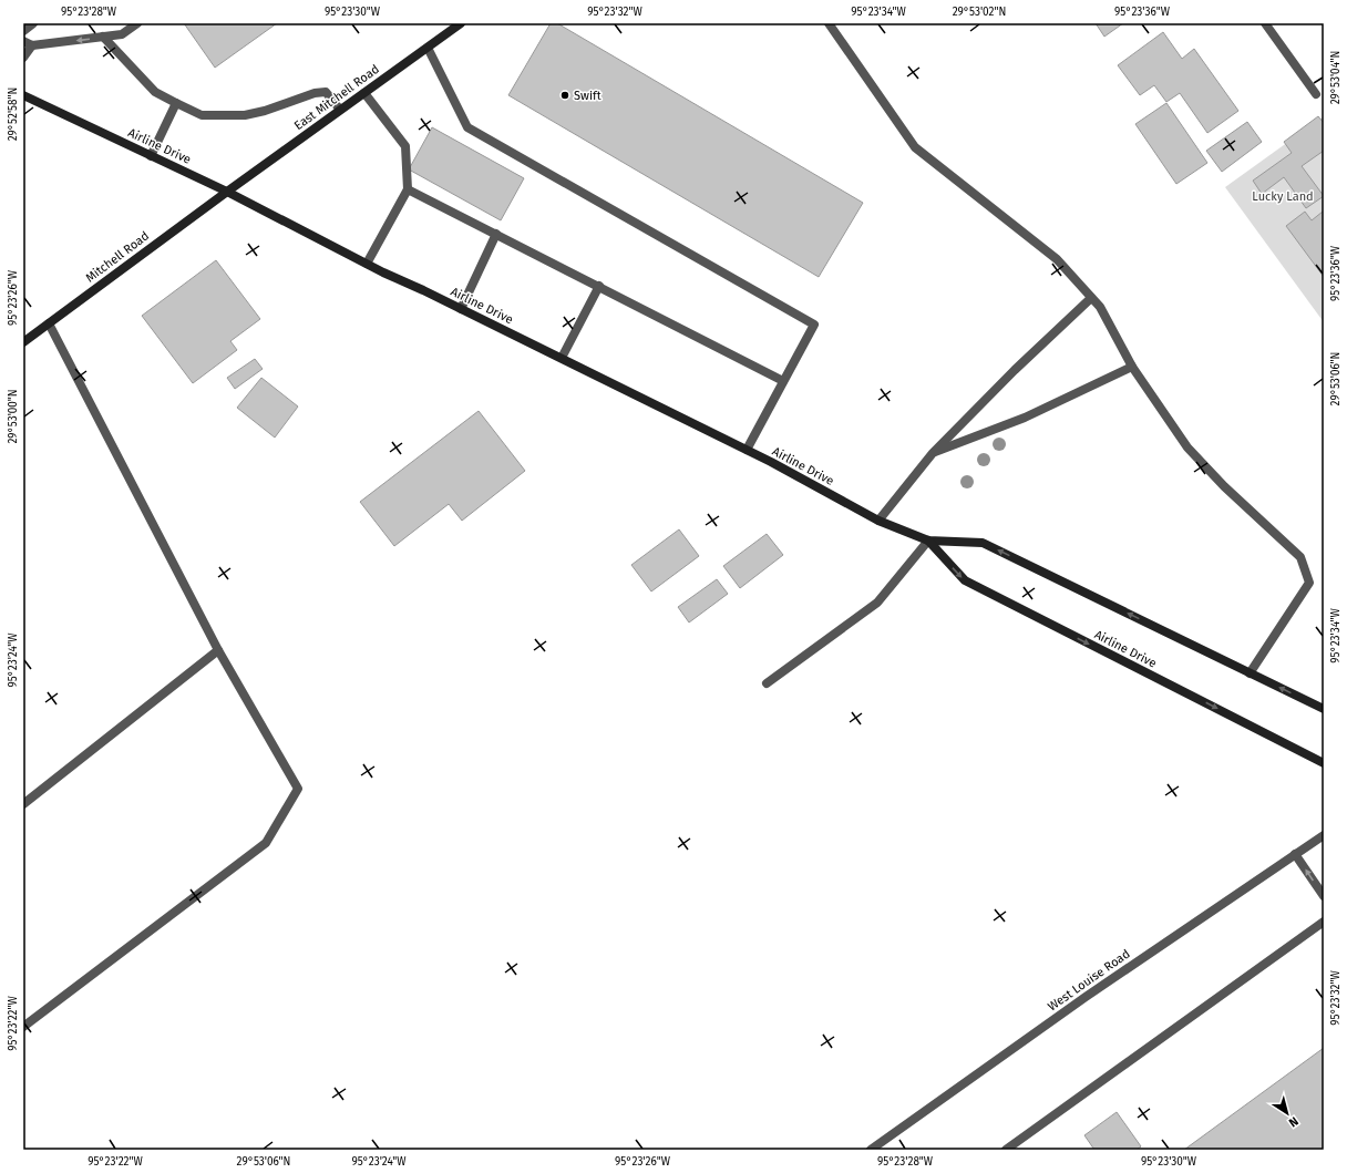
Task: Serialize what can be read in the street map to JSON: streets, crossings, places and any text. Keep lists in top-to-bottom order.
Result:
{
  "streets": {
    "main road": ["East Mitchell Road", "Airline Drive", "Mitchell Road"],
    "street": ["West Louise Road"]
  },
  "crossings": [
    ["East Mitchell Road", "Airline Drive"],
    ["East Mitchell Road", "Mitchell Road"],
    ["Airline Drive", "Mitchell Road"]
  ],
  "parks": ["Lucky Land"],
  "places": ["Swift"],
  "north": "bottom right",
  "coordinates": [
    "95°23'28\"W",
    "95°23'30\"W",
    "95°23'32\"W",
    "95°23'34\"W",
    "29°53'02\"N",
    "95°23'36\"W",
    "29°53'04\"N",
    "29°52'58\"N",
    "95°23'26\"W",
    "29°53'06\"N",
    "29°53'00\"N",
    "95°23'24\"W",
    "95°23'22\"W"
  ]
}
